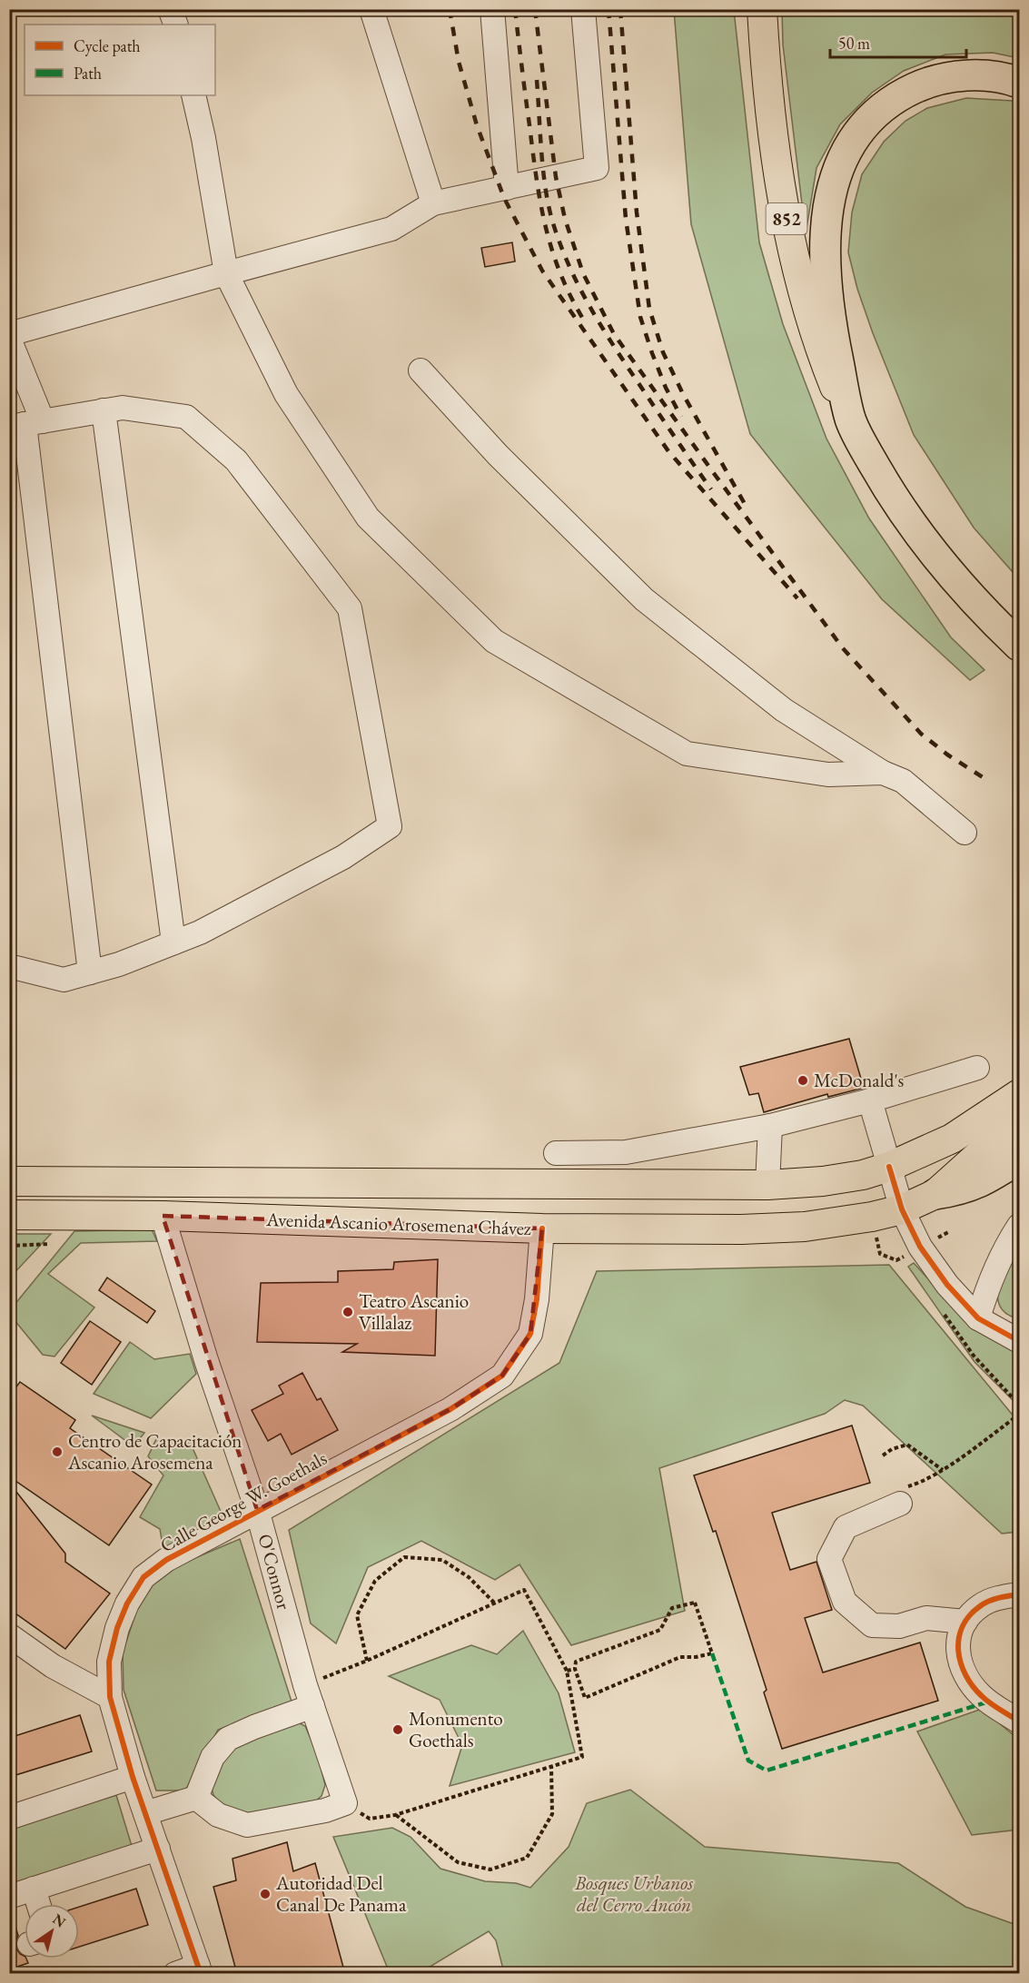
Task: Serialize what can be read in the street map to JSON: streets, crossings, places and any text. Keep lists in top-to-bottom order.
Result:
{
  "streets": {
    "highway": ["852"],
    "main road": ["Avenida Ascanio Arosemena Chávez"],
    "street": ["Calle George W. Goethals", "O'Connor"]
  },
  "crossings": [
    ["Avenida Ascanio Arosemena Chávez", "Calle George W. Goethals"],
    ["Avenida Ascanio Arosemena Chávez", "O'Connor"],
    ["Calle George W. Goethals", "O'Connor"]
  ],
  "parks": ["Bosques Urbanos del Cerro Ancón"],
  "places": [
    "McDonald's",
    "Teatro Ascanio Villalaz",
    "Centro de Capacitación Ascanio Arosemena",
    "Monumento Goethals",
    "Autoridad Del Canal De Panama"
  ],
  "legend": ["Cycle path", "Path"],
  "scale_bar": "50 m",
  "north": "top right"
}
